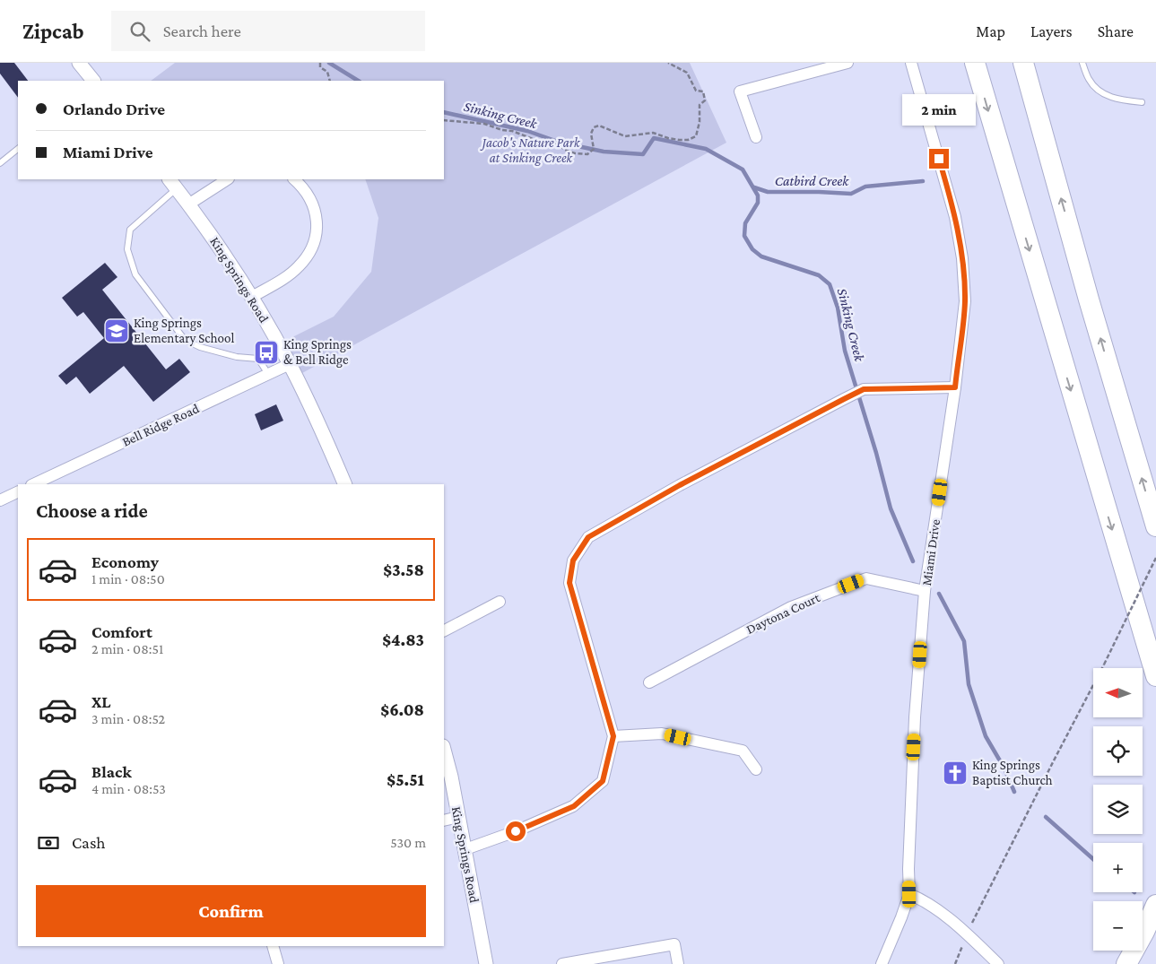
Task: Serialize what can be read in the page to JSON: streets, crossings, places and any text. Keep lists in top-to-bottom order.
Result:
{
  "streets": {
    "street": [
      "King Springs Road",
      "Bell Ridge Road",
      "Miami Drive",
      "Daytona Court"
    ]
  },
  "crossings": [
    ["King Springs Road", "Bell Ridge Road"],
    ["Miami Drive", "Daytona Court"]
  ],
  "water": ["Sinking Creek", "Catbird Creek"],
  "parks": ["Jacob's Nature Park at Sinking Creek"],
  "places": {
    "school or university": ["King Springs Elementary School"],
    "bus stop": ["King Springs & Bell Ridge"],
    "church": ["King Springs Baptist Church"]
  },
  "north": "left",
  "page": {
    "header": "Zipcab",
    "search": "Search here",
    "nav": ["Map", "Layers", "Share"],
    "banner": ["Orlando Drive", "Miami Drive"],
    "bubble": "2 min",
    "heading": "Choose a ride",
    "list": [
      {
        "name": "Economy",
        "note": "1 min · 08:50",
        "value": "$3.58"
      },
      {
        "name": "Comfort",
        "note": "2 min · 08:51",
        "value": "$4.83"
      },
      {
        "name": "XL",
        "note": "3 min · 08:52",
        "value": "$6.08"
      },
      {
        "name": "Black",
        "note": "4 min · 08:53",
        "value": "$5.51"
      }
    ],
    "map_buttons": ["+", "−"],
    "pay": ["Cash", "530 m"],
    "buttons": "Confirm"
  }
}
